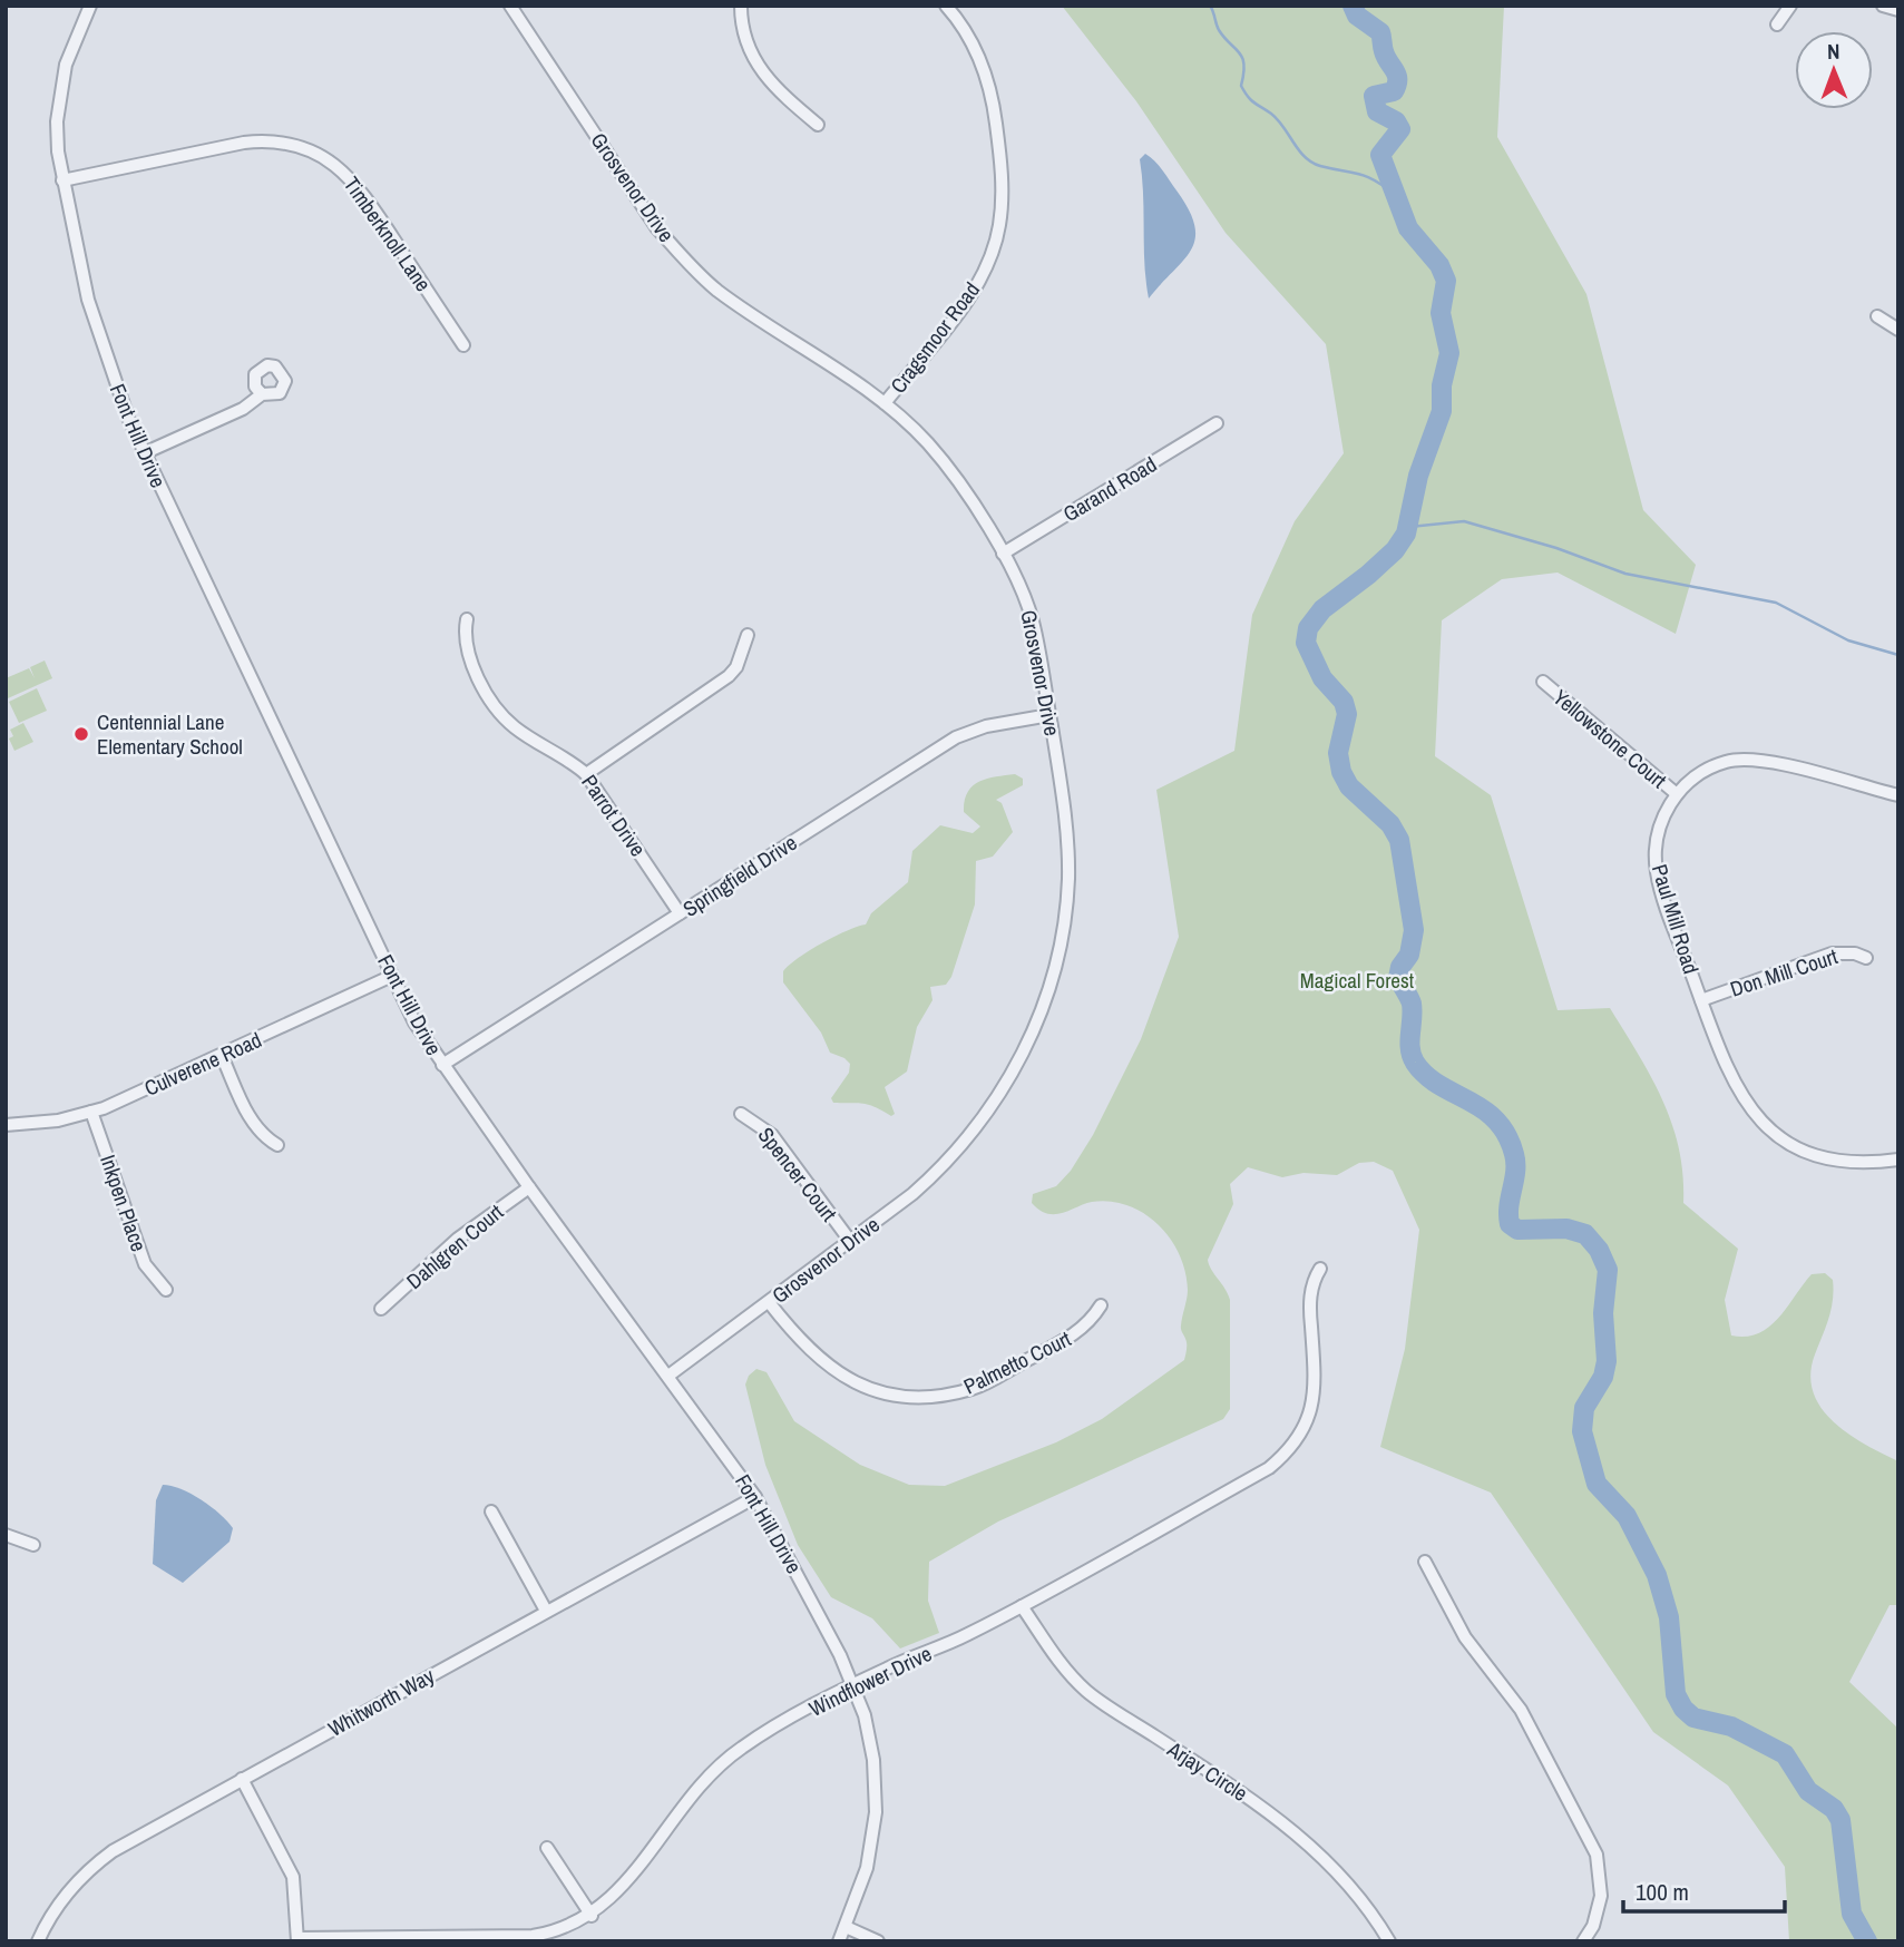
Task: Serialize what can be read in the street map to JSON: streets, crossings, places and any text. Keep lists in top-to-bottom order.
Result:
{
  "streets": {
    "street": [
      "Grosvenor Drive",
      "Timberknoll Lane",
      "Cragsmoor Road",
      "Font Hill Drive",
      "Garand Road",
      "Yellowstone Court",
      "Parrot Drive",
      "Springfield Drive",
      "Paul Mill Road",
      "Don Mill Court",
      "Culverene Road",
      "Spencer Court",
      "Inkpen Place",
      "Dahlgren Court",
      "Palmetto Court",
      "Windflower Drive",
      "Whitworth Way",
      "Arjay Circle"
    ]
  },
  "crossings": [
    ["Grosvenor Drive", "Cragsmoor Road"],
    ["Grosvenor Drive", "Font Hill Drive"],
    ["Grosvenor Drive", "Garand Road"],
    ["Grosvenor Drive", "Springfield Drive"],
    ["Grosvenor Drive", "Spencer Court"],
    ["Grosvenor Drive", "Palmetto Court"],
    ["Timberknoll Lane", "Font Hill Drive"],
    ["Font Hill Drive", "Springfield Drive"],
    ["Font Hill Drive", "Culverene Road"],
    ["Font Hill Drive", "Dahlgren Court"],
    ["Font Hill Drive", "Windflower Drive"],
    ["Font Hill Drive", "Whitworth Way"],
    ["Yellowstone Court", "Paul Mill Road"],
    ["Parrot Drive", "Springfield Drive"],
    ["Paul Mill Road", "Don Mill Court"],
    ["Culverene Road", "Inkpen Place"],
    ["Windflower Drive", "Arjay Circle"]
  ],
  "parks": ["Magical Forest"],
  "places": ["Centennial Lane Elementary School"],
  "scale_bar": "100 m",
  "north": "top"
}
